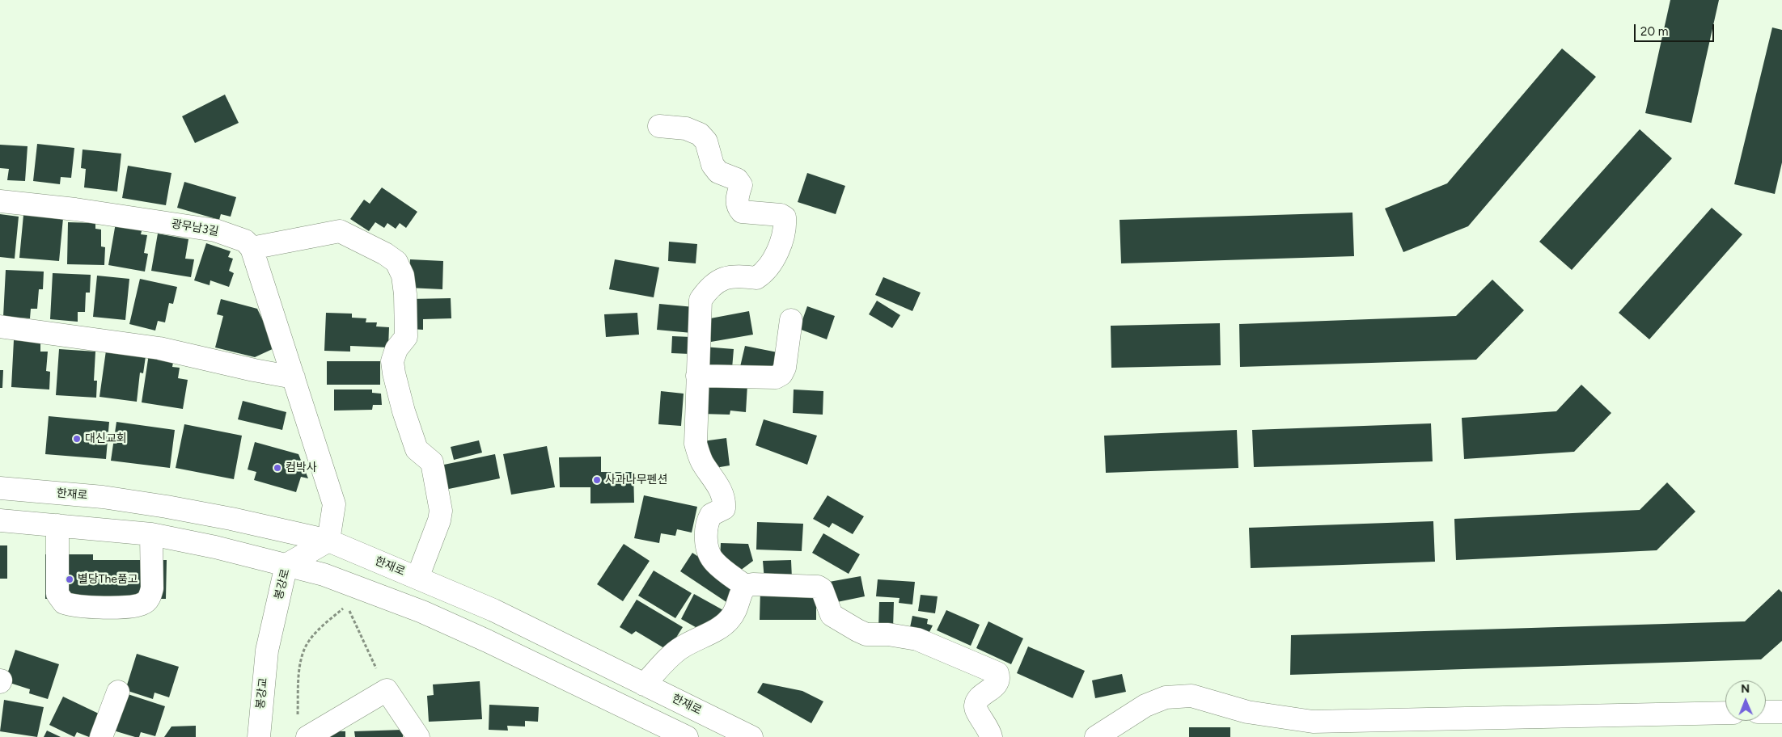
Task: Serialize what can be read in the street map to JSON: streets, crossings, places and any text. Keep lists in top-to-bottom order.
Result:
{
  "streets": {
    "street": [
      "광무남3길",
      "한재로",
      "봉강로",
      "봉강교"
    ]
  },
  "crossings": [
    ["한재로", "봉강로"],
    ["봉강로", "봉강교"]
  ],
  "places": [
    "대신교회",
    "컴박사",
    "사과나무펜션",
    "별당The품고"
  ],
  "scale_bar": "20 m",
  "north": "top"
}
